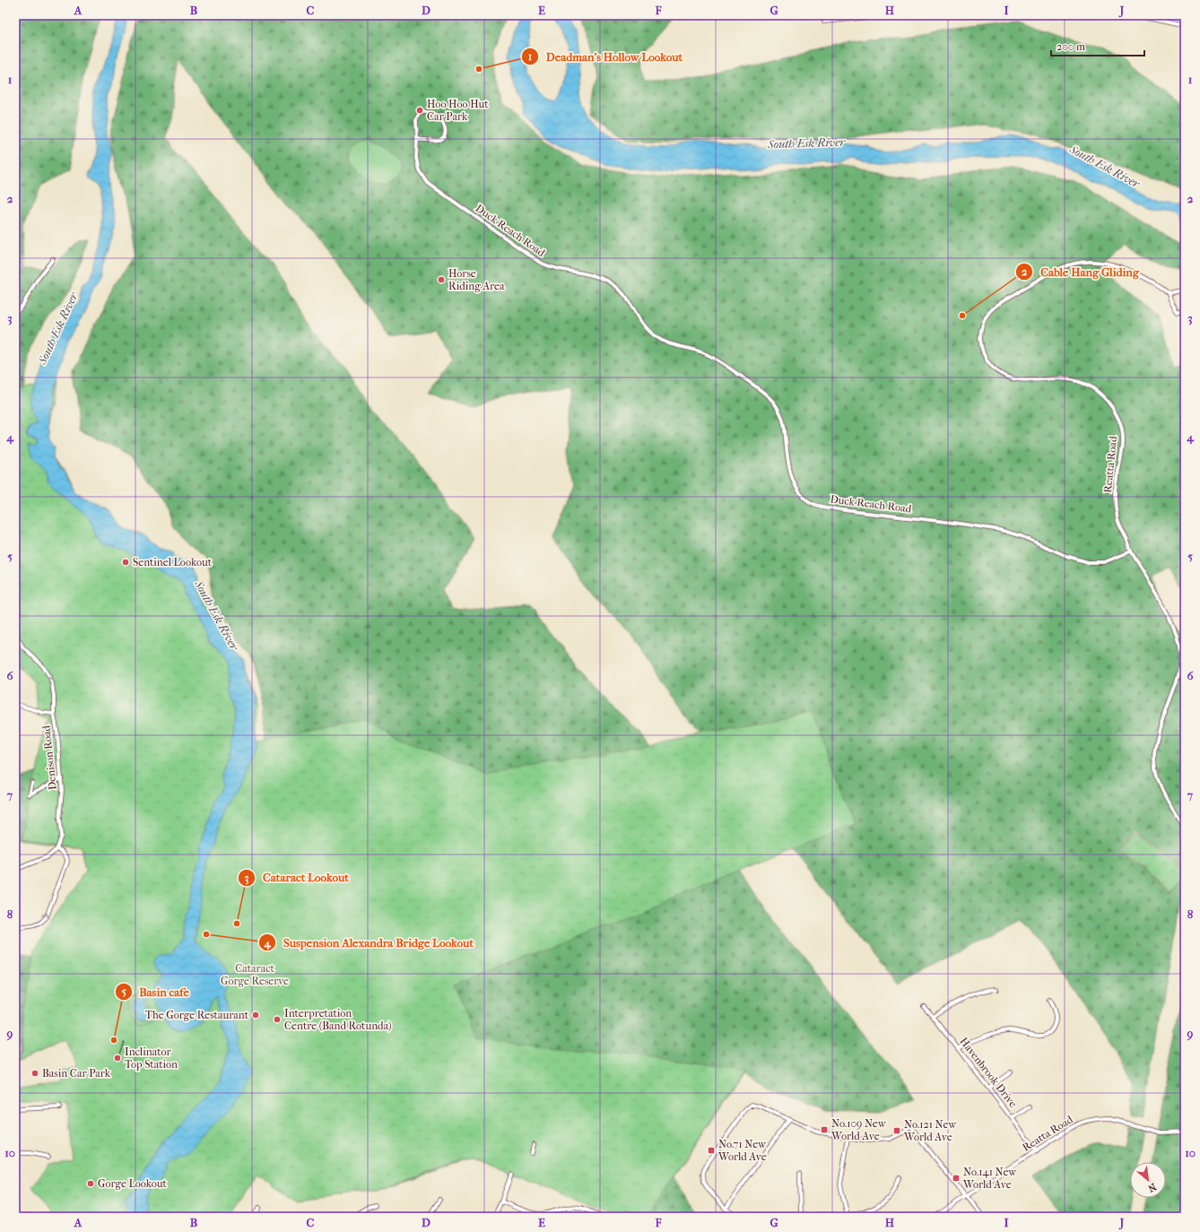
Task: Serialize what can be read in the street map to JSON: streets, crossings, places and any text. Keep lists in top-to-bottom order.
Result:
{
  "streets": {
    "street": [
      "Duck Reach Road",
      "Reatta Road",
      "Denison Road",
      "Havenbrook Drive"
    ]
  },
  "crossings": [
    ["Duck Reach Road", "Reatta Road"],
    ["Reatta Road", "Havenbrook Drive"]
  ],
  "water": ["South Esk River"],
  "parks": ["Cataract Gorge Reserve"],
  "places": {
    "other": [
      "Deadman's Hollow Lookout",
      "Hoo Hoo Hut Car Park",
      "Horse Riding Area",
      "Cable Hang Gliding",
      "Sentinel Lookout",
      "Cataract Lookout",
      "Suspension Alexandra Bridge Lookout",
      "The Gorge Restaurant",
      "Interpretation Centre (Band Rotunda)",
      "Basin cafe",
      "Inclinator Top Station",
      "Basin Car Park",
      "Gorge Lookout"
    ],
    "transit": [
      "No.109 New World Ave",
      "No.121 New World Ave",
      "No.71 New World Ave",
      "No.141 New World Ave"
    ]
  },
  "scale_bar": "200 m",
  "north": "bottom right",
  "grid": {
    "columns": [
      "A",
      "B",
      "C",
      "D",
      "E",
      "F",
      "G",
      "H",
      "I",
      "J"
    ],
    "rows": [
      "1",
      "2",
      "3",
      "4",
      "5",
      "6",
      "7",
      "8",
      "9",
      "10"
    ]
  }
}
